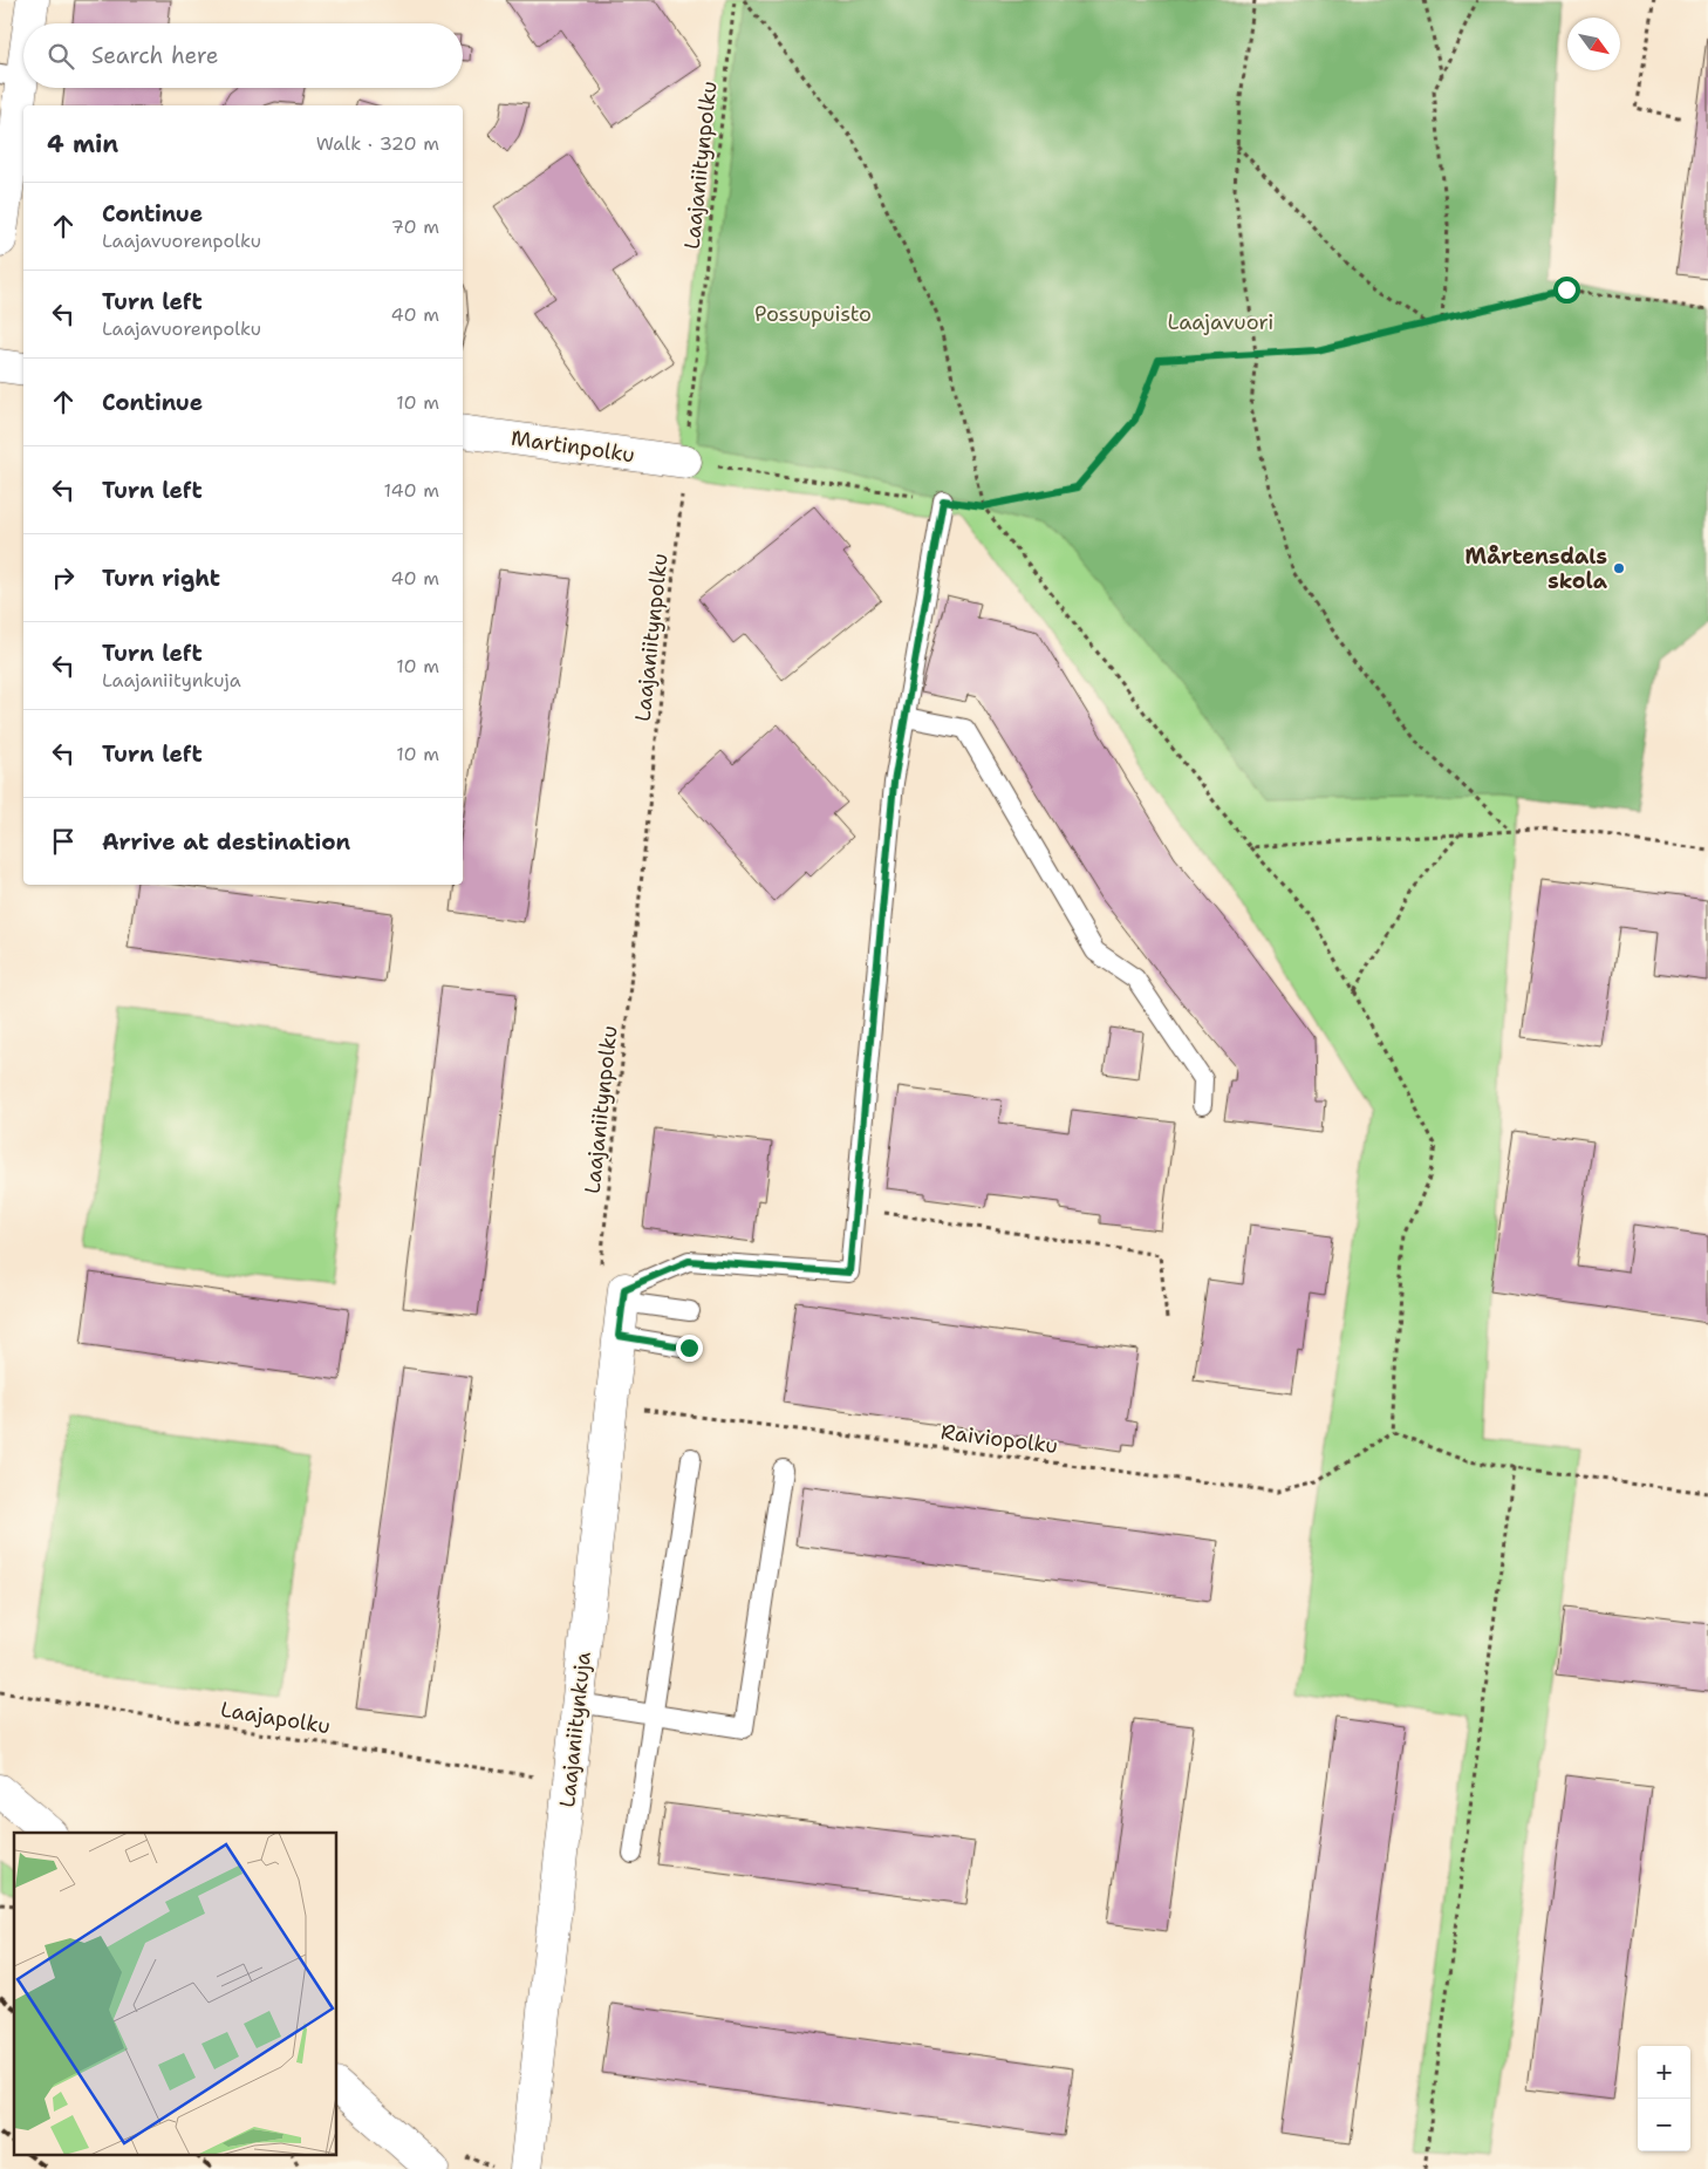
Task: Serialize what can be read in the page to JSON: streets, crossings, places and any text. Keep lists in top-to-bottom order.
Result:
{
  "streets": {
    "street": ["Martinpolku", "Laajaniitynkuja"],
    "path": ["Laajaniitynpolku", "Raiviopolku", "Laajapolku"]
  },
  "crossings": [
    ["Laajaniitynpolku", "Martinpolku"],
    ["Raiviopolku", "Laajaniitynkuja"]
  ],
  "parks": ["Possupuisto", "Laajavuori"],
  "places": ["Mårtensdals skola"],
  "north": "bottom right",
  "page": {
    "search": "Search here",
    "heading": ["4 min", "Walk · 320 m"],
    "list": [
      ["Continue", "Laajavuorenpolku", "70 m"],
      ["Turn left", "Laajavuorenpolku", "40 m"],
      ["Continue", "10 m"],
      ["Turn left", "140 m"],
      ["Turn right", "40 m"],
      ["Turn left", "Laajaniitynkuja", "10 m"],
      ["Turn left", "10 m"],
      "Arrive at destination"
    ],
    "map_buttons": ["+", "−"]
  }
}
